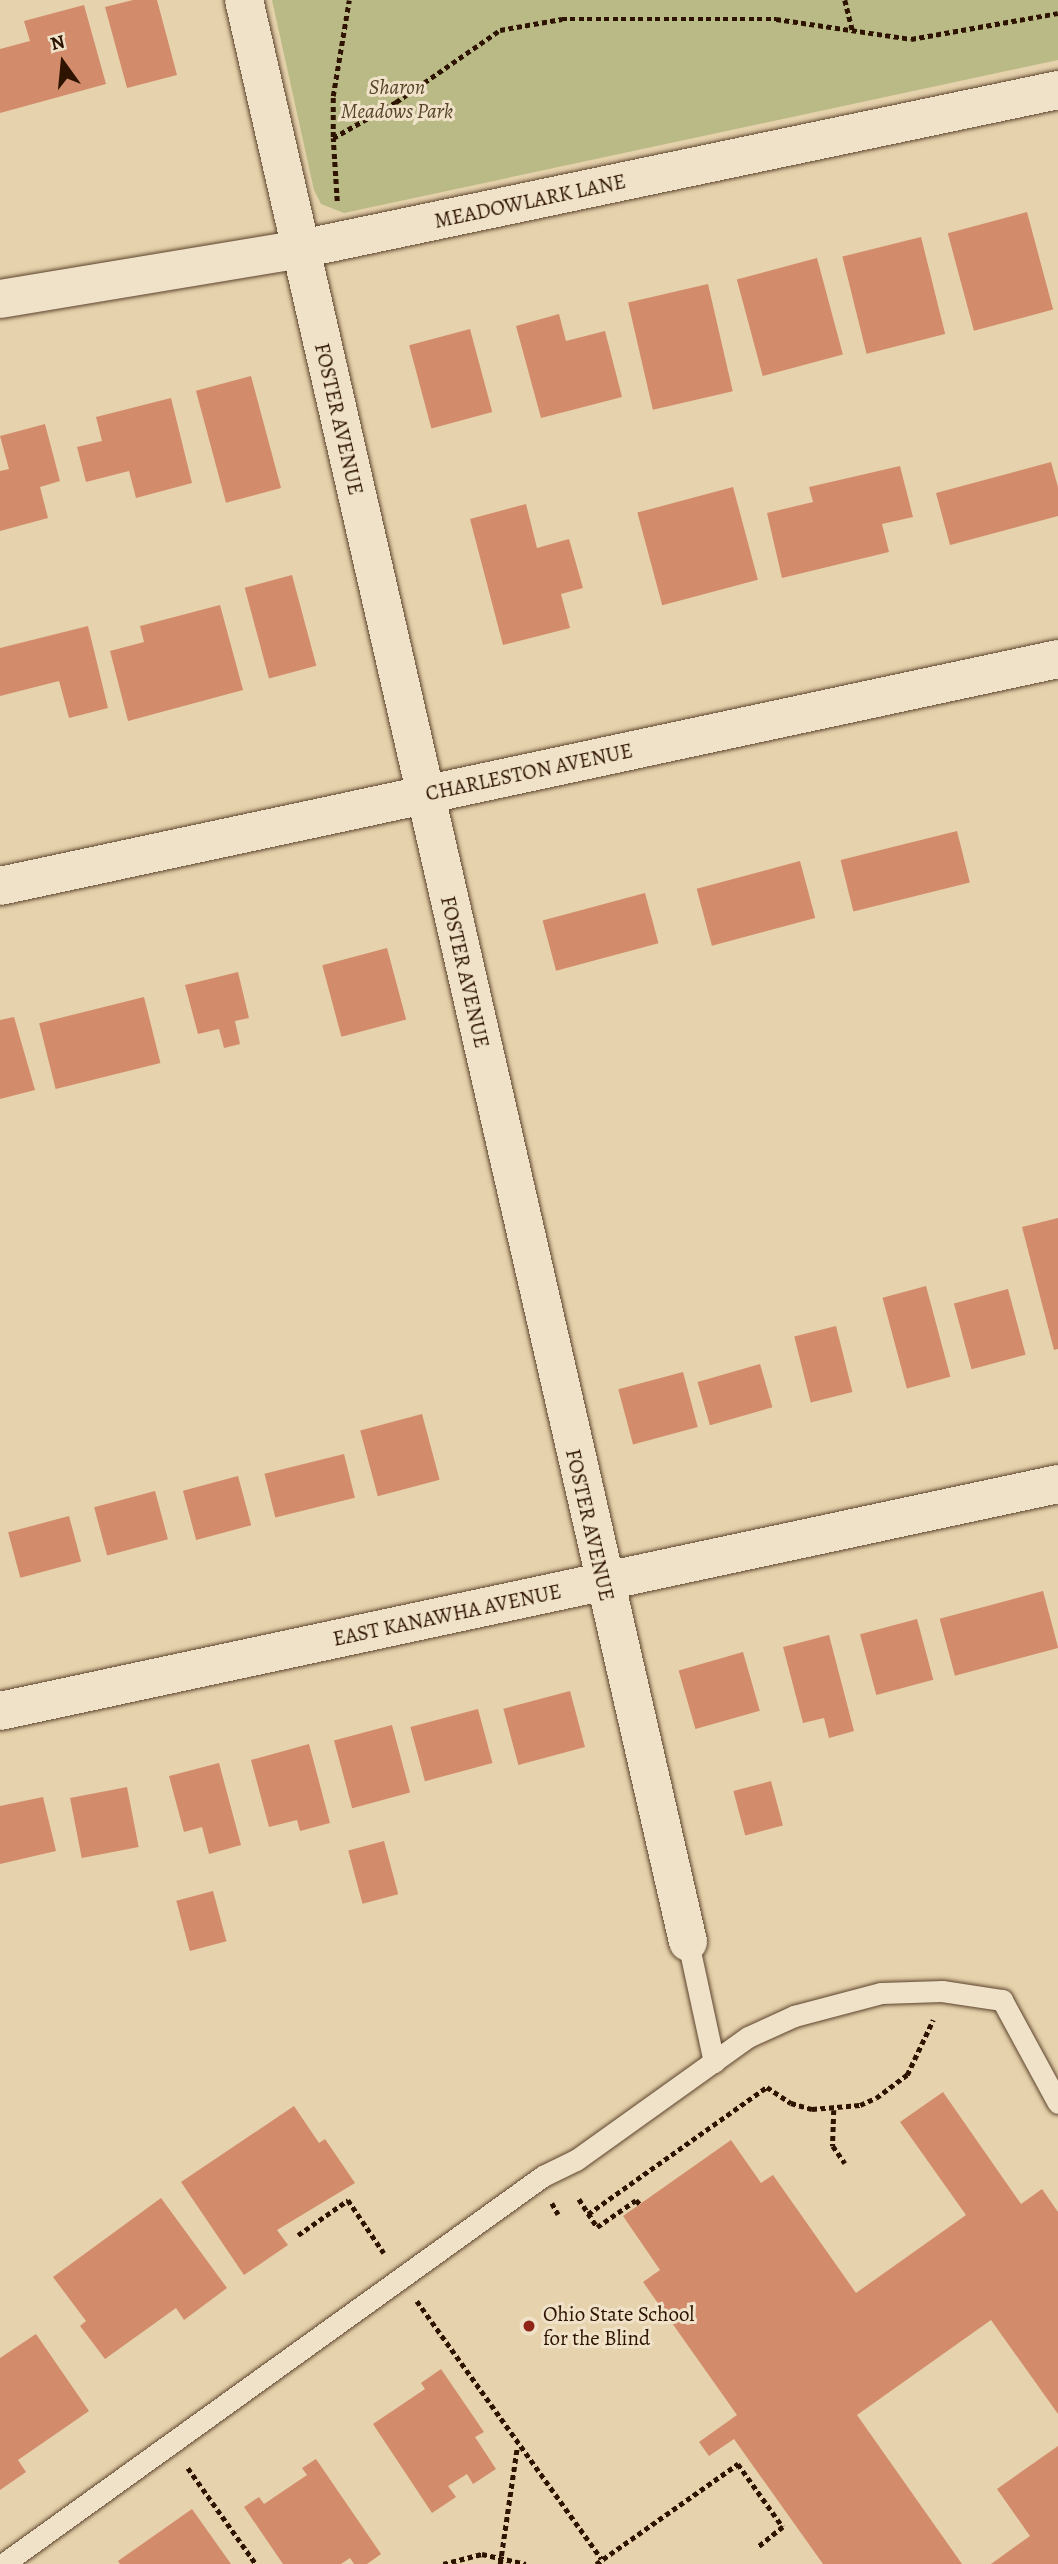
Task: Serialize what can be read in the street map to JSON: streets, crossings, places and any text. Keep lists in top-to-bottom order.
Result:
{
  "streets": {
    "street": [
      "MEADOWLARK LANE",
      "FOSTER AVENUE",
      "CHARLESTON AVENUE",
      "EAST KANAWHA AVENUE"
    ]
  },
  "crossings": [
    ["MEADOWLARK LANE", "FOSTER AVENUE"],
    ["FOSTER AVENUE", "CHARLESTON AVENUE"],
    ["FOSTER AVENUE", "EAST KANAWHA AVENUE"]
  ],
  "parks": ["Sharon Meadows Park"],
  "places": ["Ohio State School for the Blind"],
  "north": "top"
}
